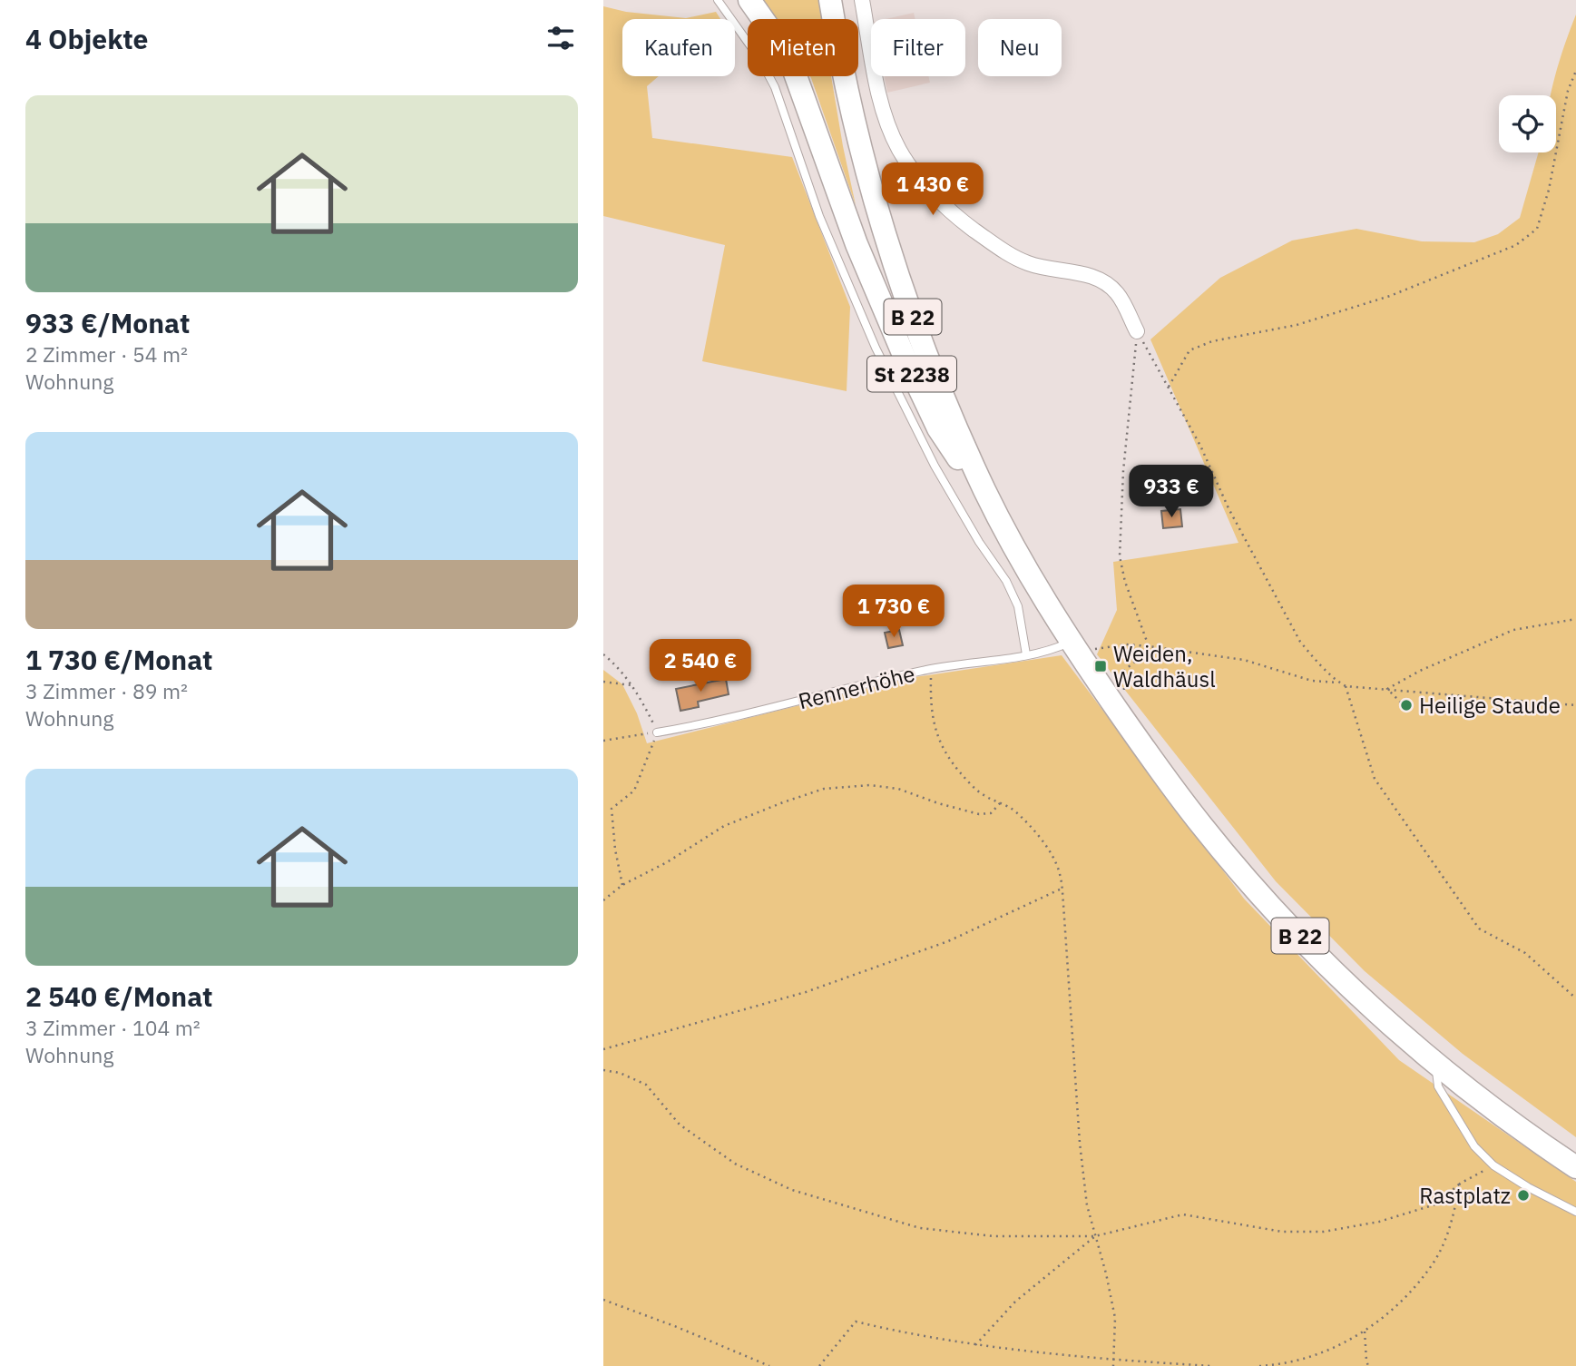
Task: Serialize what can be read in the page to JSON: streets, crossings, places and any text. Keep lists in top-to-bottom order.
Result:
{
  "streets": {
    "main road": ["B 22", "St 2238"],
    "lane": ["Rennerhöhe"]
  },
  "crossings": [
    ["B 22", "St 2238"],
    ["B 22", "Rennerhöhe"]
  ],
  "places": {
    "transit": ["Weiden, Waldhäusl"],
    "other": ["Heilige Staude", "Rastplatz"]
  },
  "page": {
    "heading": "4 Objekte",
    "chip": [
      "Kaufen",
      "Mieten",
      "Filter",
      "Neu"
    ],
    "list": [
      {
        "name": "933 €/Monat",
        "note": "2 Zimmer · 54 m² · Wohnung"
      },
      {
        "name": "1 730 €/Monat",
        "note": "3 Zimmer · 89 m² · Wohnung"
      },
      {
        "name": "2 540 €/Monat",
        "note": "3 Zimmer · 104 m² · Wohnung"
      }
    ],
    "price": [
      "1 430 €",
      "933 €",
      "1 730 €",
      "2 540 €"
    ]
  }
}
